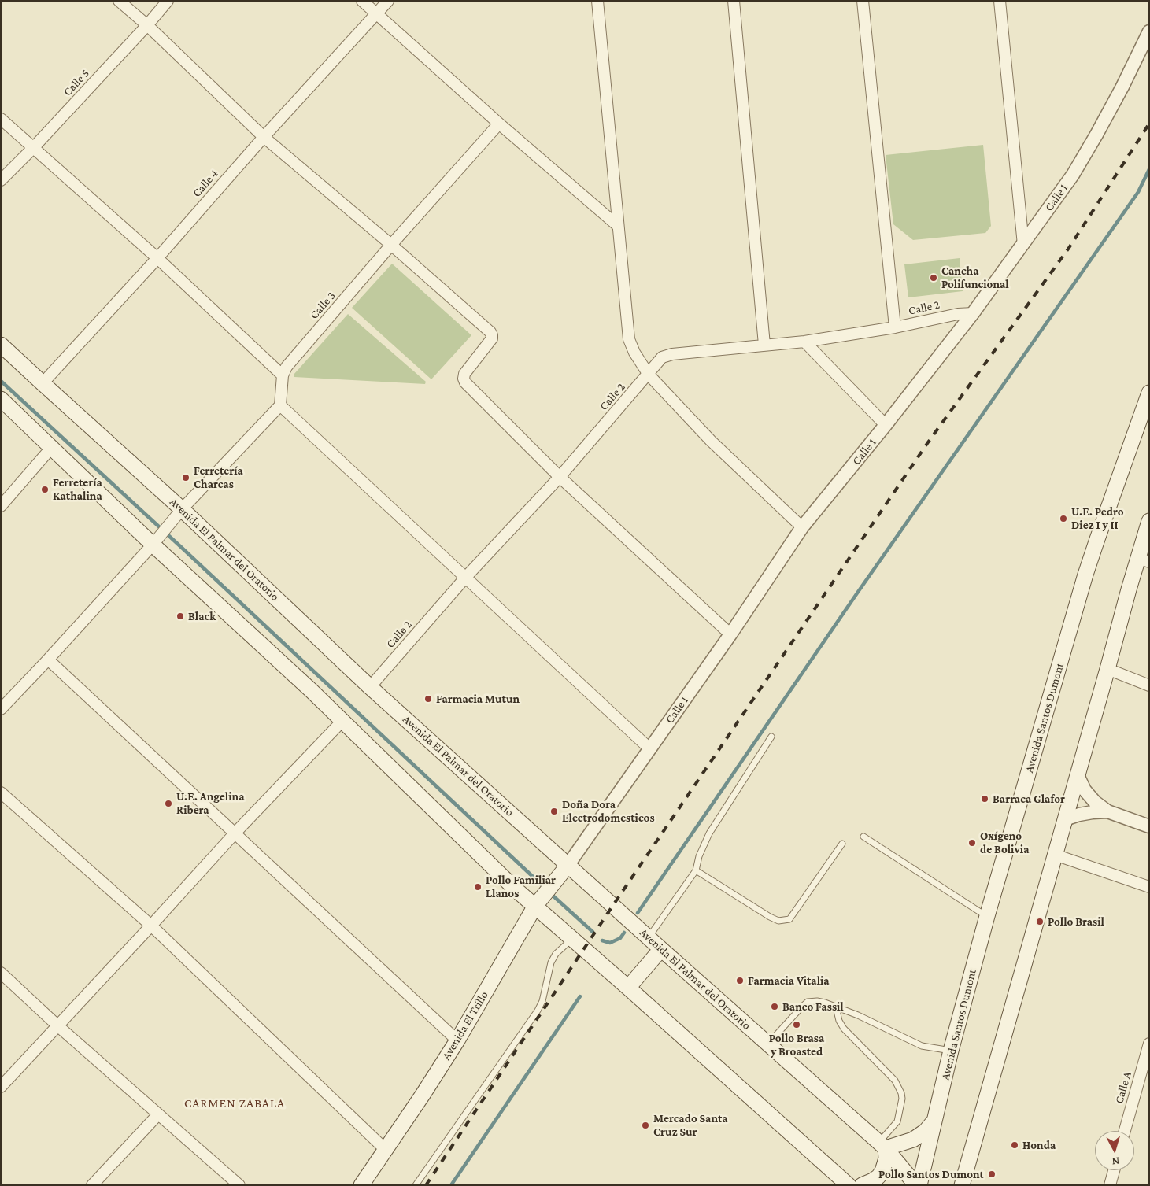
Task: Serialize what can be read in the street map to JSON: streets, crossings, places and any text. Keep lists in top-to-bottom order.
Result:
{
  "streets": {
    "main road": ["Avenida El Palmar del Oratorio", "Avenida Santos Dumont", "Avenida El Trillo"],
    "street": [
      "Calle 5",
      "Calle 4",
      "Calle 1",
      "Calle 3",
      "Calle 2",
      "Calle A"
    ]
  },
  "crossings": [
    ["Calle 4", "Avenida El Palmar del Oratorio"],
    ["Calle 1", "Calle 2"],
    ["Calle 1", "Avenida El Palmar del Oratorio"],
    ["Calle 1", "Avenida El Trillo"],
    ["Calle 2", "Avenida El Palmar del Oratorio"],
    ["Avenida El Palmar del Oratorio", "Avenida El Trillo"]
  ],
  "districts": ["CARMEN ZABALA"],
  "places": [
    "Cancha Polifuncional",
    "Ferretería Charcas",
    "Ferretería Kathalina",
    "U.E. Pedro Diez I y II",
    "Black",
    "Farmacia Mutun",
    "Barraca Glafor",
    "U.E. Angelina Ribera",
    "Doña Dora Electrodomesticos",
    "Oxígeno de Bolivia",
    "Pollo Familiar Llanos",
    "Pollo Brasil",
    "Farmacia Vitalia",
    "Banco Fassil",
    "Pollo Brasa y Broasted",
    "Mercado Santa Cruz Sur",
    "Honda",
    "Pollo Santos Dumont"
  ],
  "north": "bottom"
}
